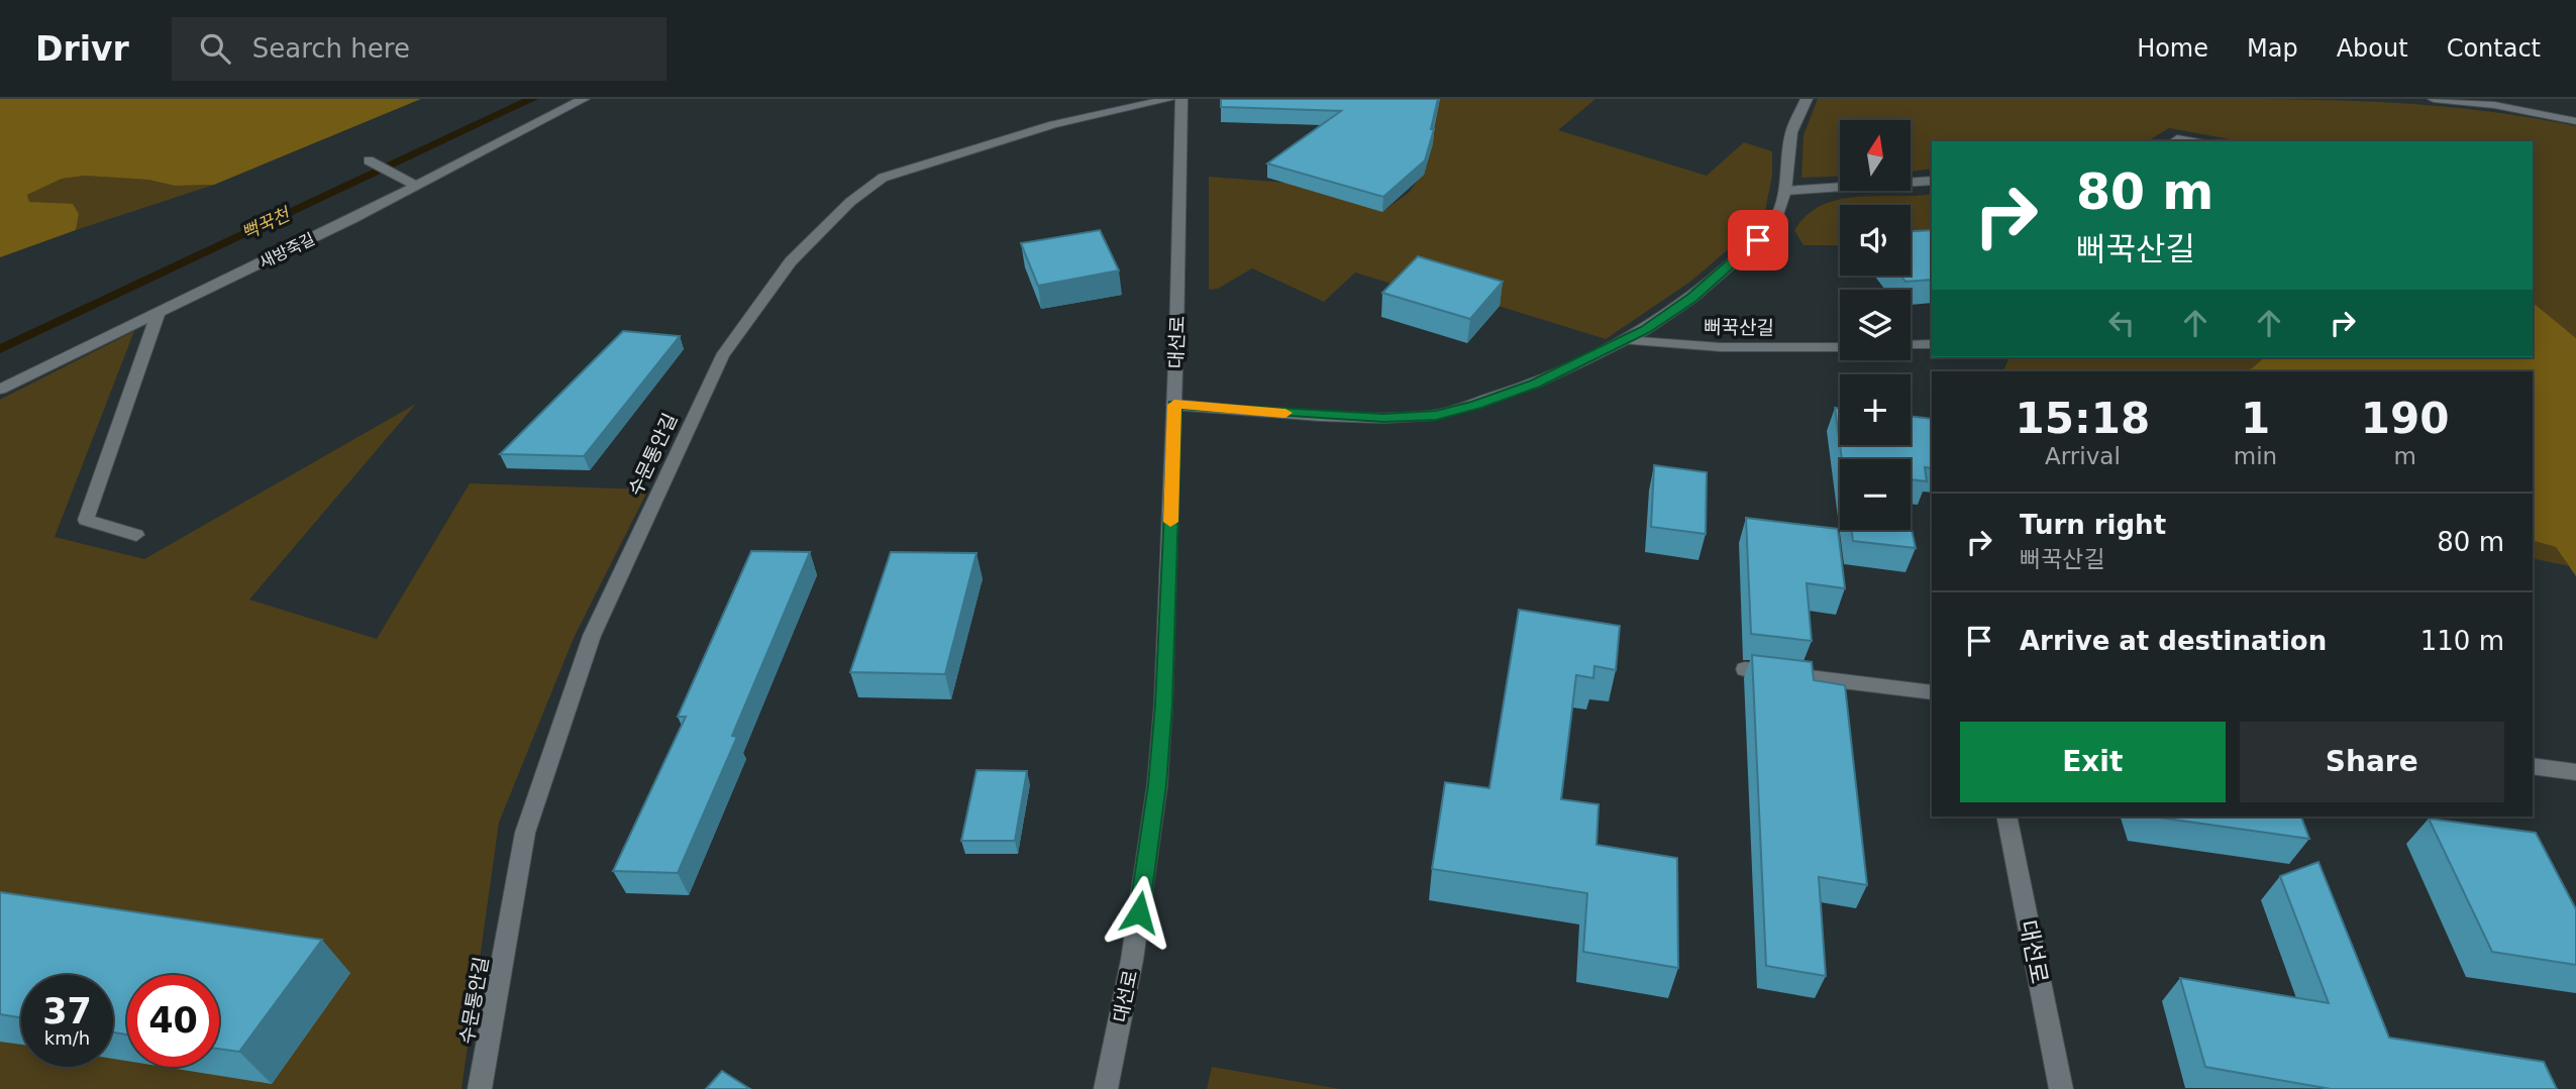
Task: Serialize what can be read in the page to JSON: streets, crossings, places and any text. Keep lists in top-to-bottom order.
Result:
{
  "streets": {
    "street": [
      "새방죽길",
      "뻐꾹산길",
      "대선로",
      "수문통안길"
    ]
  },
  "crossings": [
    ["뻐꾹산길", "대선로"]
  ],
  "water": ["뻑꾹천"],
  "north": "top",
  "page": {
    "header": "Drivr",
    "search": "Search here",
    "nav": [
      "Home",
      "Map",
      "About",
      "Contact"
    ],
    "map_buttons": ["+", "−"],
    "turn": ["80 m", "뻐꾹산길"],
    "eta": [
      "15:18",
      "Arrival",
      "1",
      "min",
      "190",
      "m"
    ],
    "list": [
      {
        "name": "Turn right",
        "note": "뻐꾹산길",
        "value": "80 m"
      },
      {
        "name": "Arrive at destination",
        "value": "110 m"
      }
    ],
    "buttons": ["Exit", "Share"],
    "speed": "37 km/h",
    "limit": "40"
  }
}
